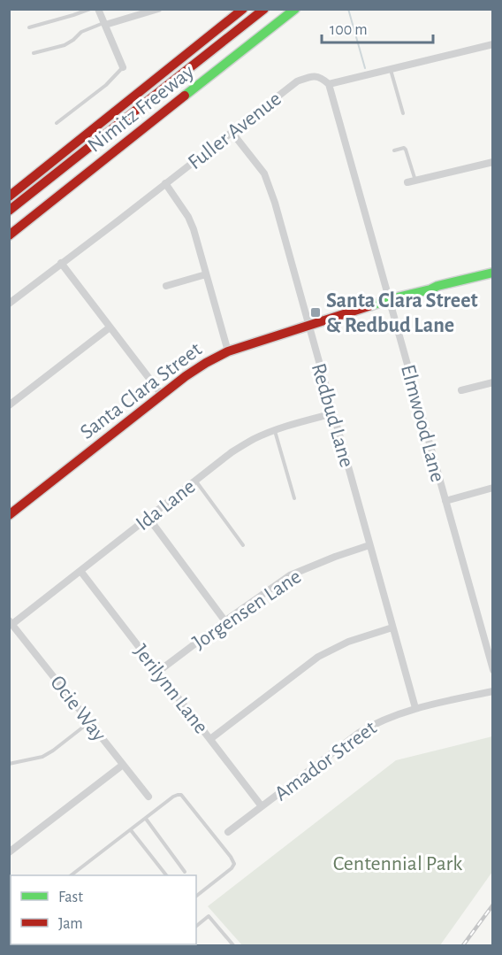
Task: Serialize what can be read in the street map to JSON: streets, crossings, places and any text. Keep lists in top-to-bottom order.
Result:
{
  "streets": {
    "main road": ["Nimitz Freeway", "Santa Clara Street"],
    "street": [
      "Fuller Avenue",
      "Redbud Lane",
      "Elmwood Lane",
      "Ida Lane",
      "Jorgensen Lane",
      "Jerilynn Lane",
      "Ocie Way",
      "Amador Street"
    ]
  },
  "crossings": [
    ["Fuller Avenue", "Redbud Lane"],
    ["Fuller Avenue", "Elmwood Lane"],
    ["Santa Clara Street", "Redbud Lane"],
    ["Santa Clara Street", "Elmwood Lane"],
    ["Redbud Lane", "Ida Lane"],
    ["Redbud Lane", "Jorgensen Lane"],
    ["Redbud Lane", "Amador Street"],
    ["Ida Lane", "Jerilynn Lane"],
    ["Ida Lane", "Ocie Way"],
    ["Jorgensen Lane", "Jerilynn Lane"],
    ["Jerilynn Lane", "Amador Street"]
  ],
  "parks": ["Centennial Park"],
  "places": {
    "transit": ["Santa Clara Street & Redbud Lane"]
  },
  "legend": ["Fast", "Jam"],
  "scale_bar": "100 m"
}
